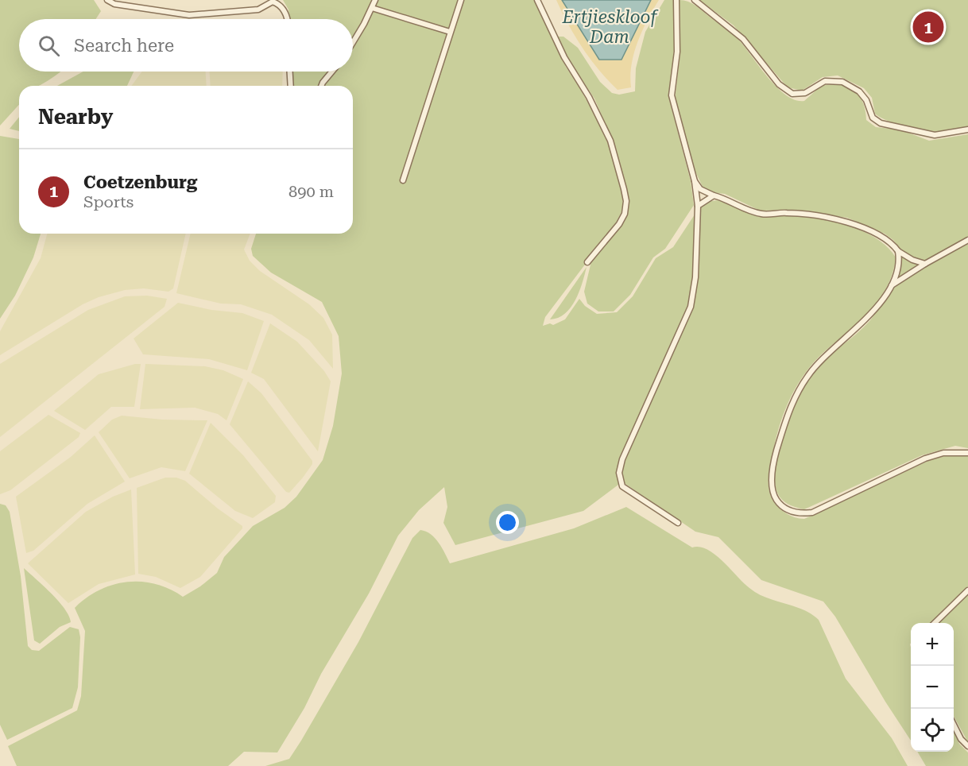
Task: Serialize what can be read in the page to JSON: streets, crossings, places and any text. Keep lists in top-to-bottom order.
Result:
{
  "water": ["Ertjieskloof Dam"],
  "page": {
    "pins": "1",
    "search": "Search here",
    "heading": "Nearby",
    "list": [
      {
        "mark": "1",
        "name": "Coetzenburg",
        "note": "Sports",
        "value": "890 m"
      }
    ],
    "map_buttons": ["+", "−"]
  }
}
